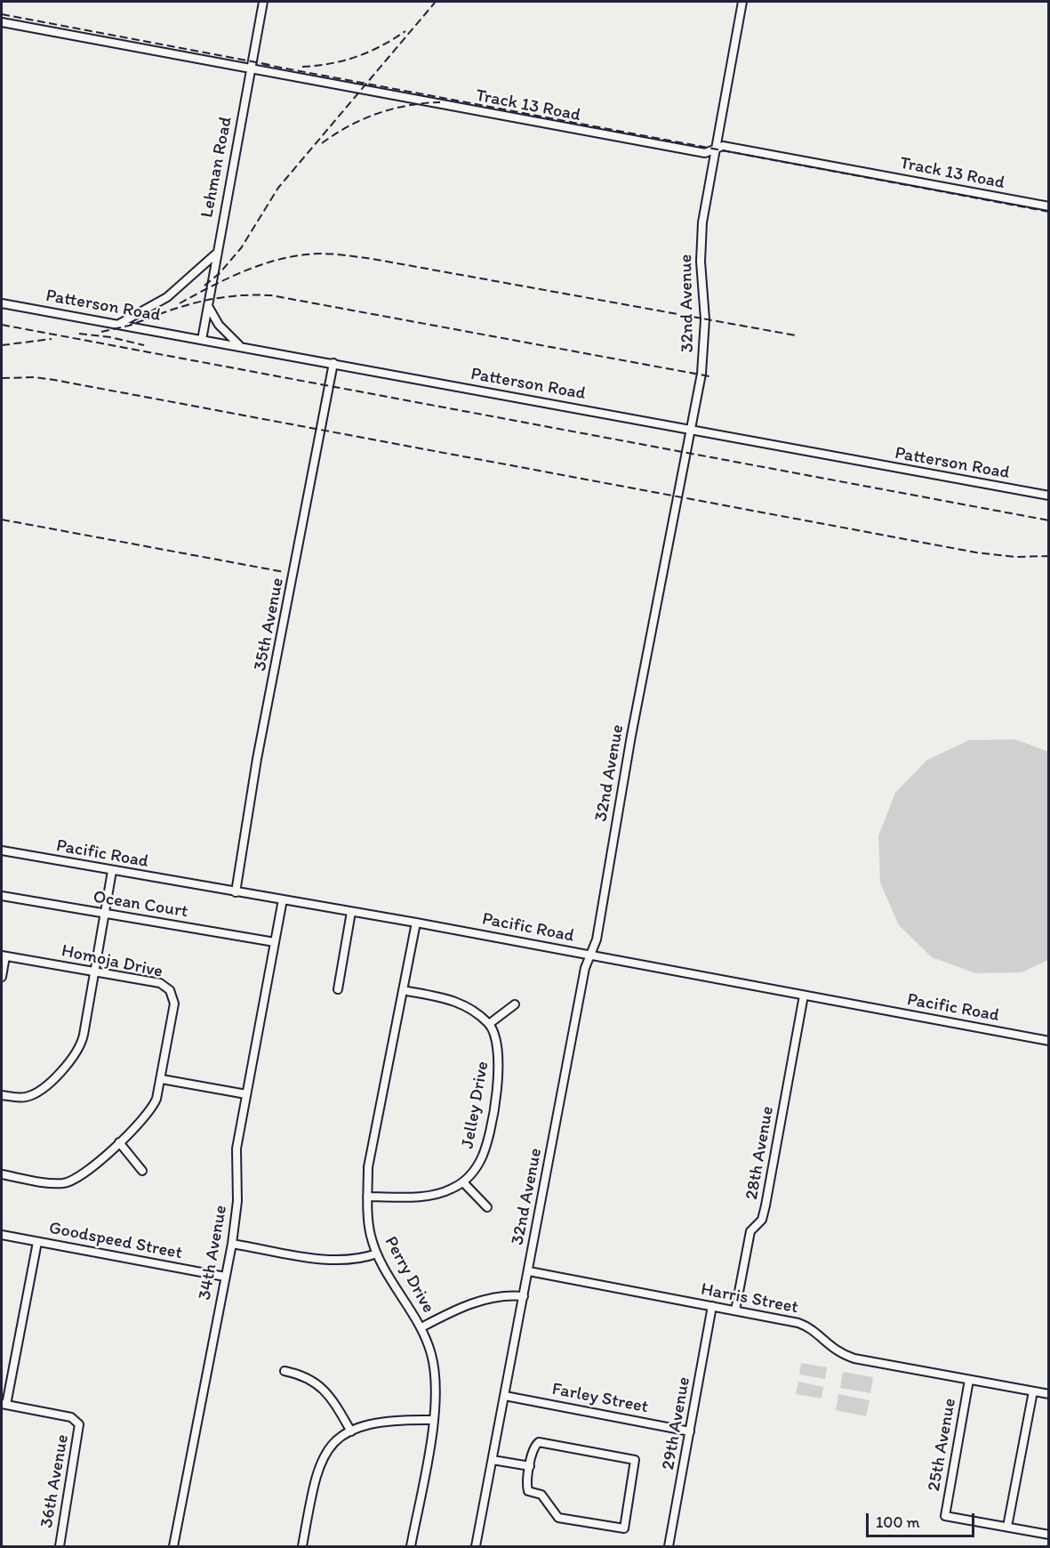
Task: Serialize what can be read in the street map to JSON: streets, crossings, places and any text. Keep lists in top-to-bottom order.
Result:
{
  "streets": {
    "street": [
      "Track 13 Road",
      "Lehman Road",
      "32nd Avenue",
      "Patterson Road",
      "35th Avenue",
      "Pacific Road",
      "Ocean Court",
      "Homoja Drive",
      "Jelley Drive",
      "28th Avenue",
      "Goodspeed Street",
      "34th Avenue",
      "Perry Drive",
      "Harris Street",
      "Farley Street",
      "29th Avenue",
      "25th Avenue",
      "36th Avenue"
    ]
  },
  "crossings": [
    ["Track 13 Road", "Lehman Road"],
    ["Track 13 Road", "32nd Avenue"],
    ["Lehman Road", "Patterson Road"],
    ["32nd Avenue", "Patterson Road"],
    ["32nd Avenue", "Pacific Road"],
    ["32nd Avenue", "Harris Street"],
    ["32nd Avenue", "Farley Street"],
    ["Patterson Road", "35th Avenue"],
    ["35th Avenue", "Pacific Road"],
    ["Pacific Road", "28th Avenue"],
    ["Pacific Road", "34th Avenue"],
    ["Pacific Road", "Perry Drive"],
    ["Ocean Court", "34th Avenue"],
    ["Jelley Drive", "Perry Drive"],
    ["28th Avenue", "Harris Street"],
    ["Goodspeed Street", "34th Avenue"],
    ["Harris Street", "29th Avenue"],
    ["Harris Street", "25th Avenue"],
    ["Farley Street", "29th Avenue"]
  ],
  "scale_bar": "100 m"
}
